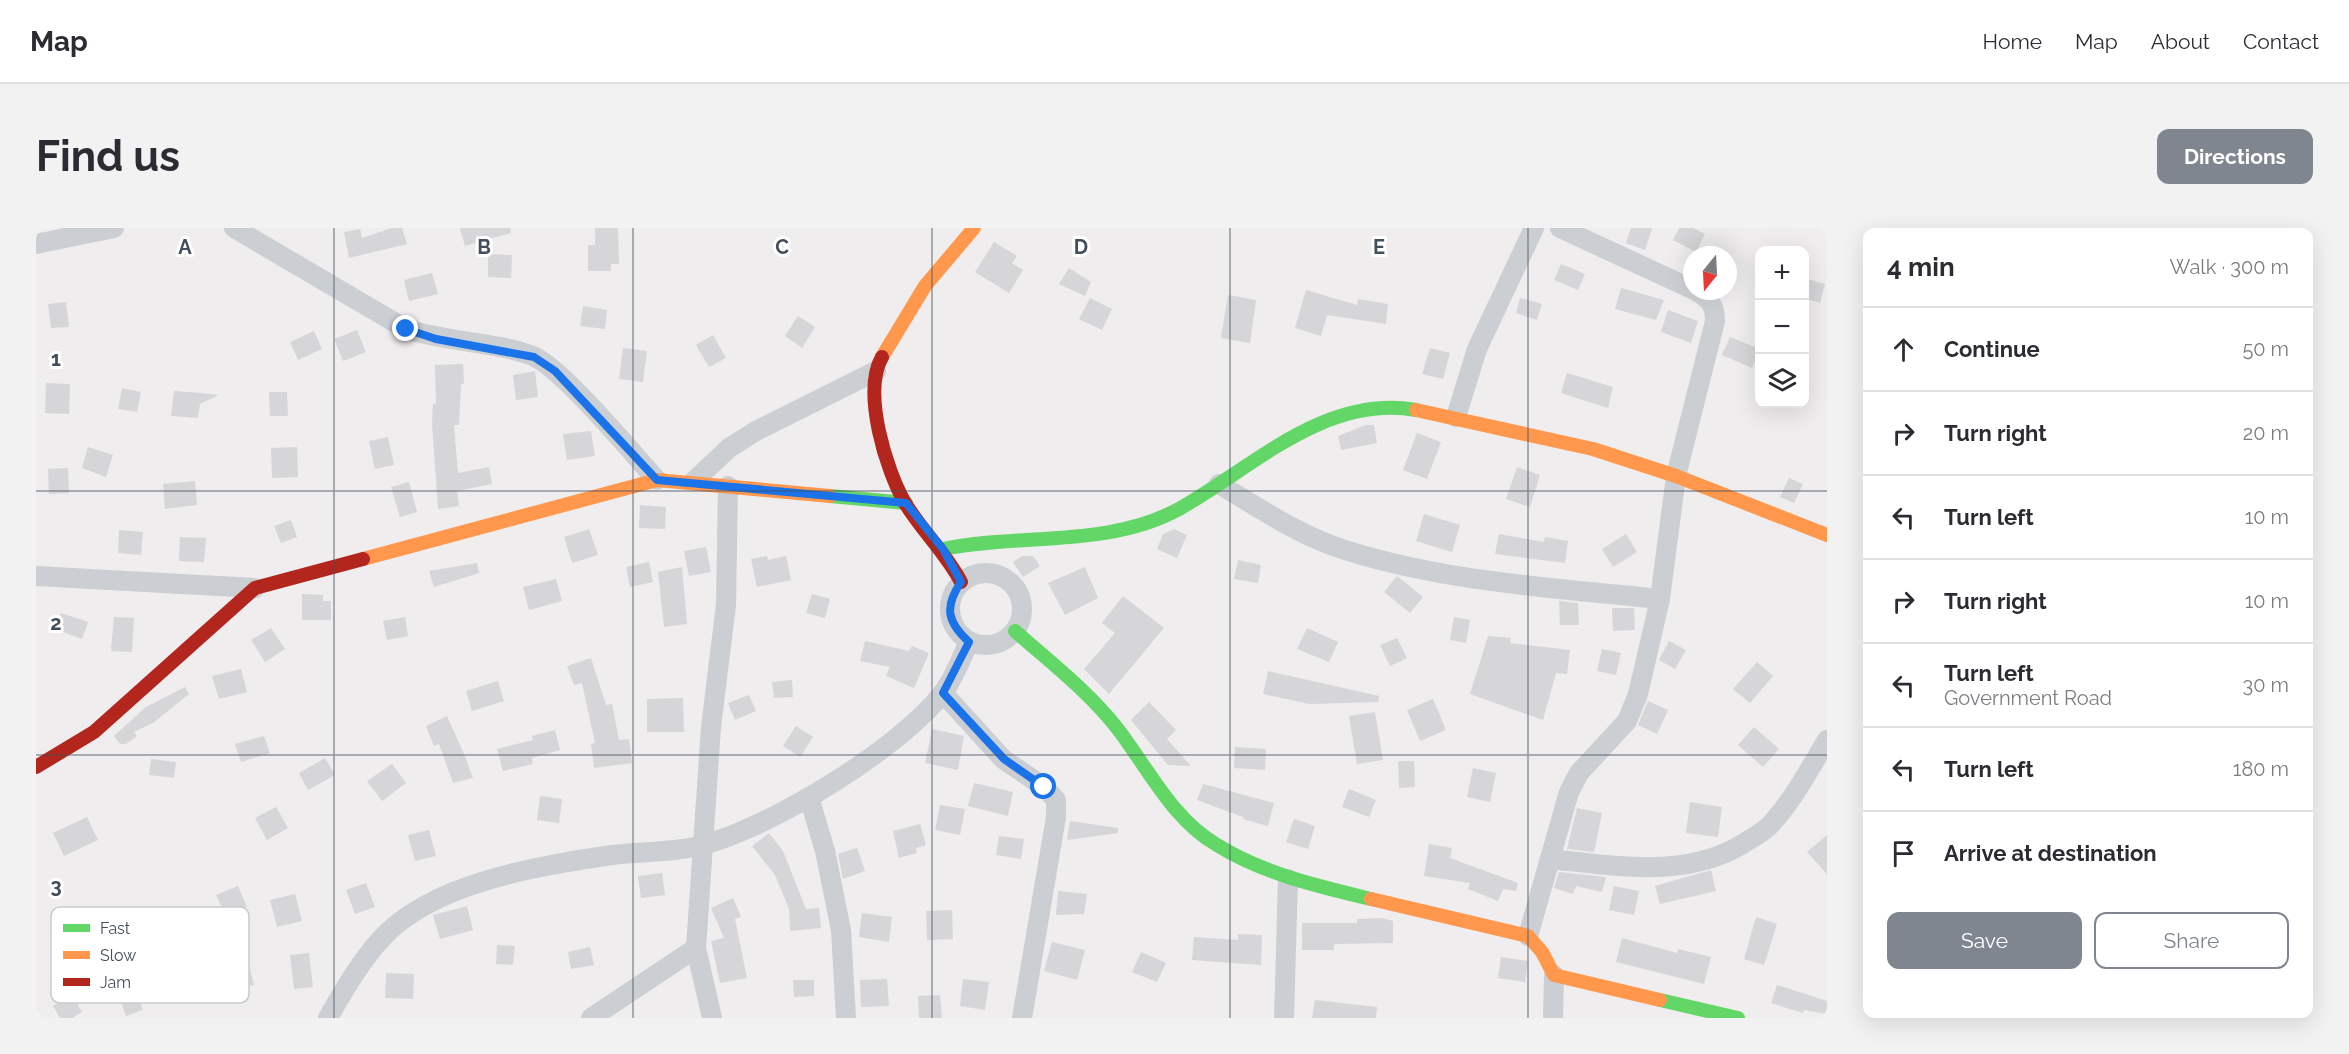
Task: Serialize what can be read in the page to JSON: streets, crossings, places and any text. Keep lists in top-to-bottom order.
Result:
{
  "legend": ["Fast", "Slow", "Jam"],
  "north": "bottom",
  "page": {
    "header": "Map",
    "nav": [
      "Home",
      "Map",
      "About",
      "Contact"
    ],
    "buttons": [
      "Directions",
      ["Save", "Share"]
    ],
    "title": "Find us",
    "heading": ["4 min", "Walk · 300 m"],
    "map_buttons": ["+", "−"],
    "list": [
      ["Continue", "50 m"],
      ["Turn right", "20 m"],
      ["Turn left", "10 m"],
      ["Turn right", "10 m"],
      ["Turn left", "Government Road", "30 m"],
      ["Turn left", "180 m"],
      "Arrive at destination"
    ]
  },
  "grid": {
    "columns": [
      "A",
      "B",
      "C",
      "D",
      "E"
    ],
    "rows": ["1", "2", "3"]
  }
}
